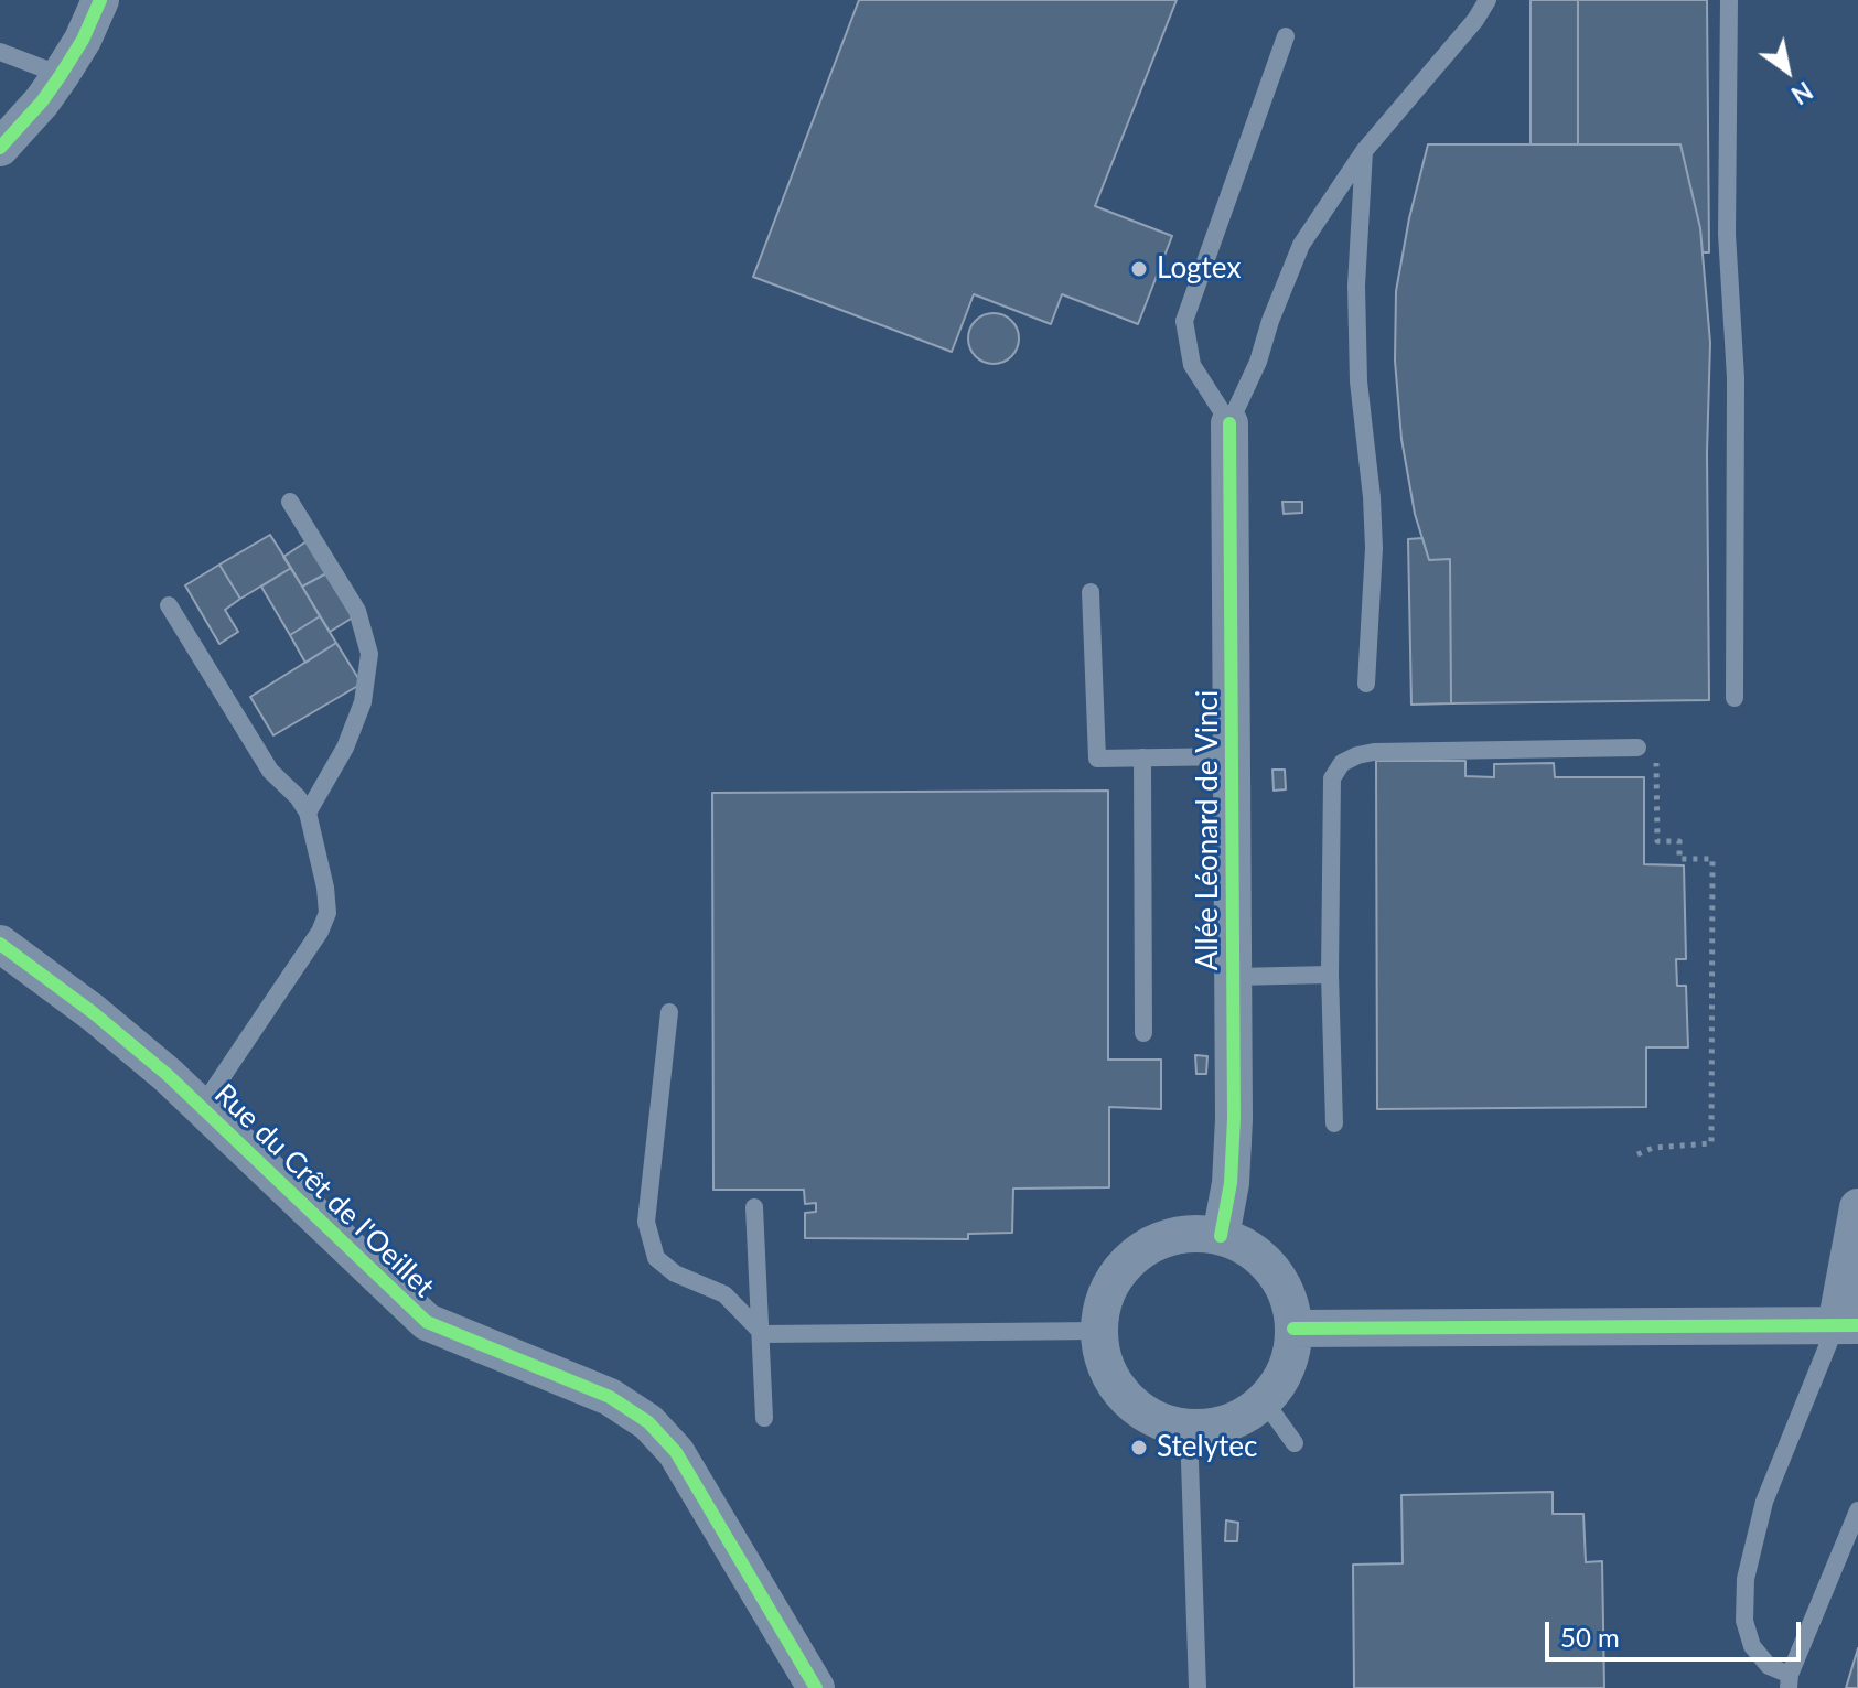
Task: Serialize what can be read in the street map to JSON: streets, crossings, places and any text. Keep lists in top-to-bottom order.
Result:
{
  "streets": {
    "street": ["Allée Léonard de Vinci", "Rue du Crêt de l'Oeillet"]
  },
  "places": ["Logtex", "Stelytec"],
  "scale_bar": "50 m",
  "north": "bottom right"
}
